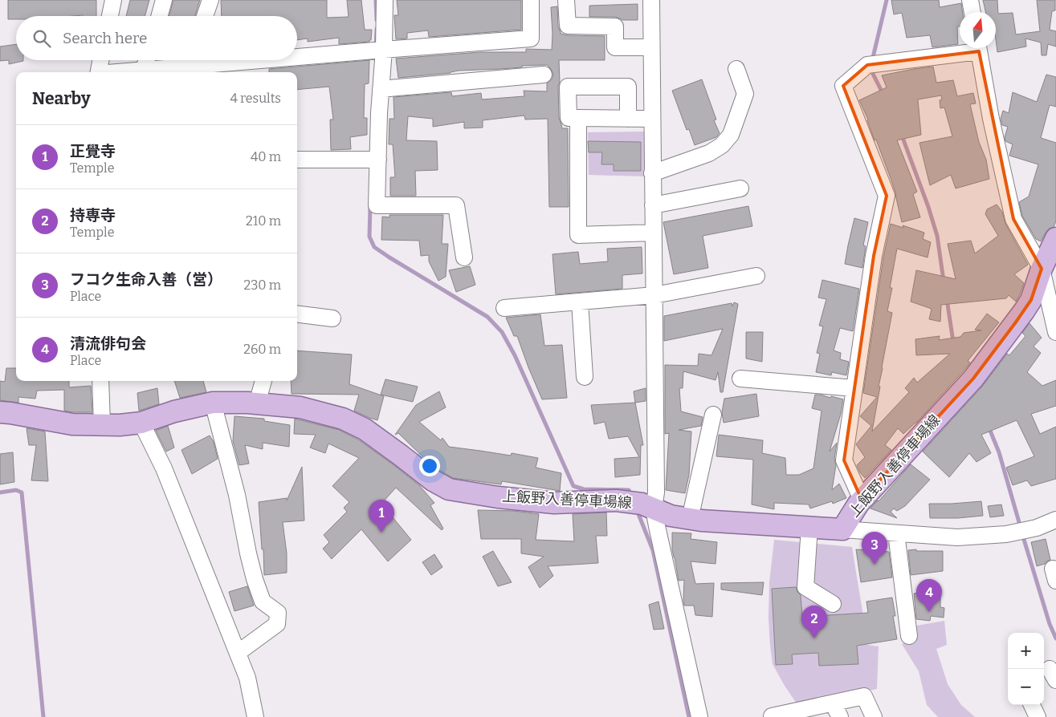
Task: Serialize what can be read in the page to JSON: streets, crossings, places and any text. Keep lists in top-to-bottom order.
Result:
{
  "streets": {
    "main road": ["上飯野入善停車場線"]
  },
  "north": "top",
  "page": {
    "search": "Search here",
    "heading": ["Nearby", "4 results"],
    "list": [
      {
        "mark": "1",
        "name": "正覺寺",
        "note": "Temple",
        "value": "40 m"
      },
      {
        "mark": "2",
        "name": "持専寺",
        "note": "Temple",
        "value": "210 m"
      },
      {
        "mark": "3",
        "name": "フコク生命入善（営）",
        "note": "Place",
        "value": "230 m"
      },
      {
        "mark": "4",
        "name": "清流俳句会",
        "note": "Place",
        "value": "260 m"
      }
    ],
    "pins": [
      "1",
      "3",
      "4",
      "2"
    ],
    "map_buttons": ["+", "−"]
  }
}
